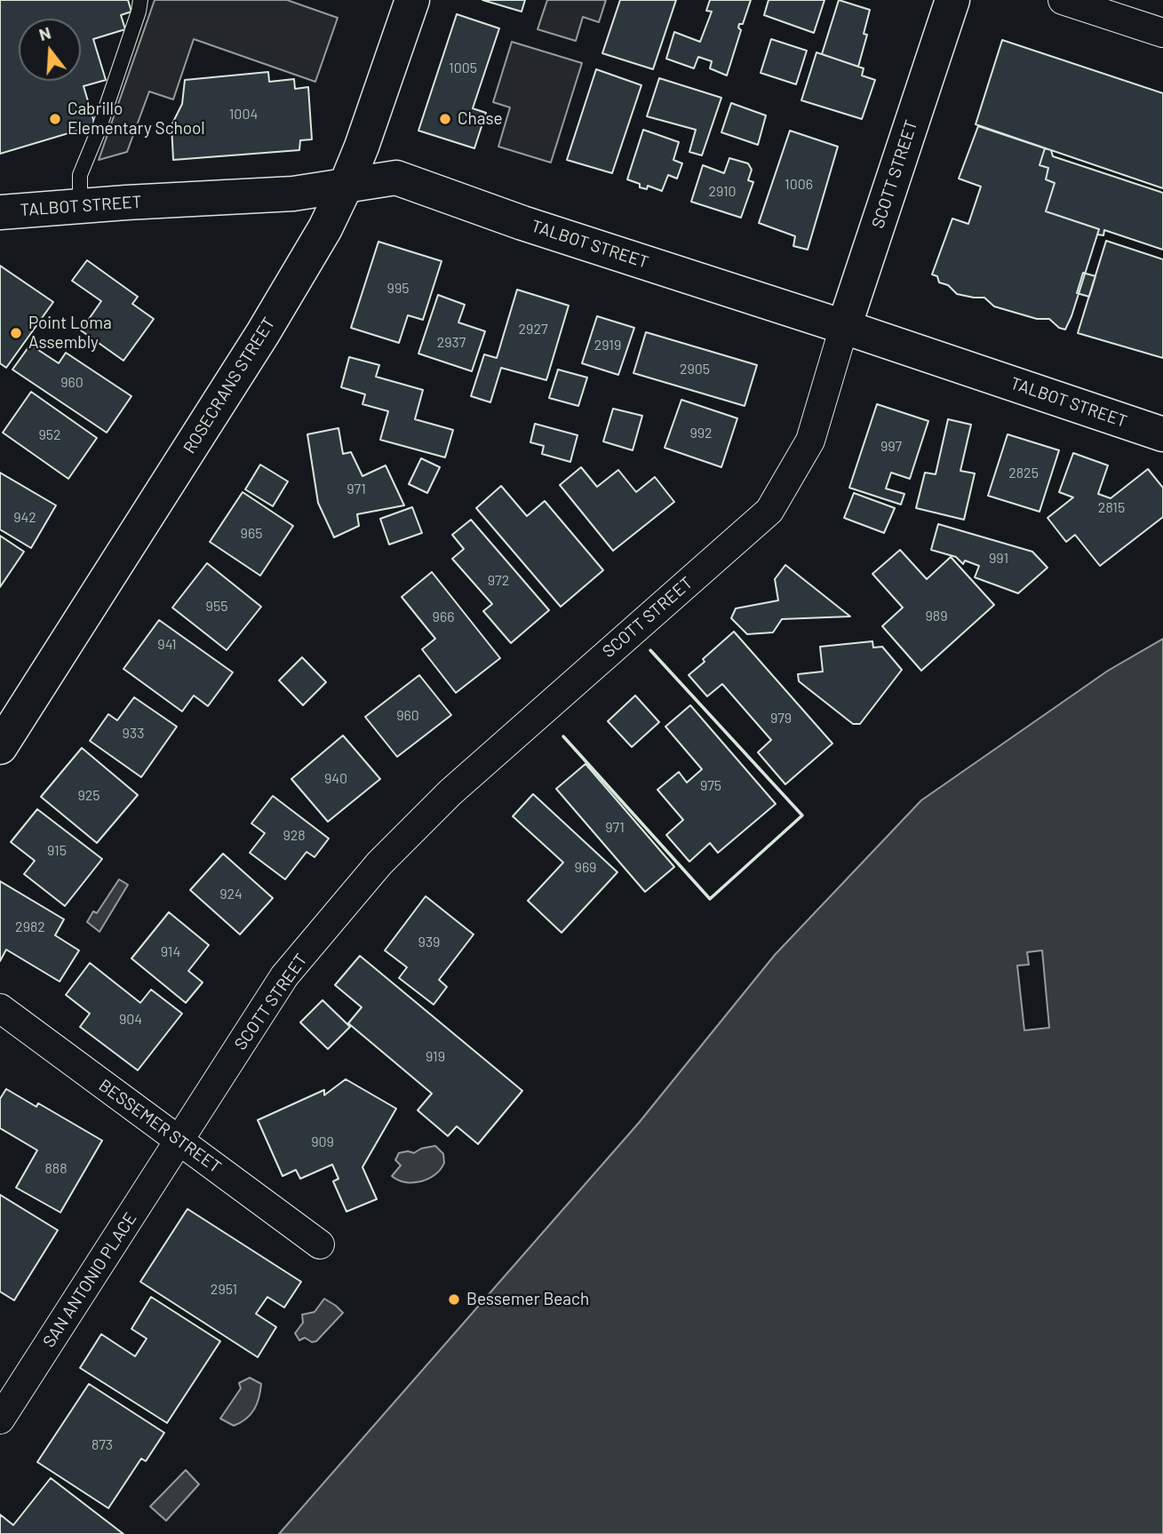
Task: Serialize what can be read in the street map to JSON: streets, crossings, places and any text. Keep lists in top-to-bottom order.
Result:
{
  "streets": {
    "main road": ["SCOTT STREET", "TALBOT STREET", "ROSECRANS STREET"],
    "street": ["BESSEMER STREET", "SAN ANTONIO PLACE"]
  },
  "crossings": [
    ["SCOTT STREET", "TALBOT STREET"],
    ["SCOTT STREET", "BESSEMER STREET"],
    ["SCOTT STREET", "SAN ANTONIO PLACE"],
    ["TALBOT STREET", "ROSECRANS STREET"],
    ["BESSEMER STREET", "SAN ANTONIO PLACE"]
  ],
  "places": [
    "Cabrillo Elementary School",
    "Chase",
    "Point Loma Assembly",
    "Bessemer Beach"
  ],
  "house_numbers": [
    "1005",
    "1004",
    "1006",
    "2910",
    "995",
    "2927",
    "2937",
    "2919",
    "2905",
    "960",
    "992",
    "952",
    "997",
    "2825",
    "971",
    "2815",
    "942",
    "965",
    "991",
    "972",
    "955",
    "989",
    "966",
    "941",
    "960",
    "979",
    "933",
    "940",
    "975",
    "925",
    "971",
    "928",
    "915",
    "969",
    "924",
    "2982",
    "939",
    "914",
    "904",
    "919",
    "909",
    "888",
    "2951",
    "873"
  ],
  "north": "top"
}
